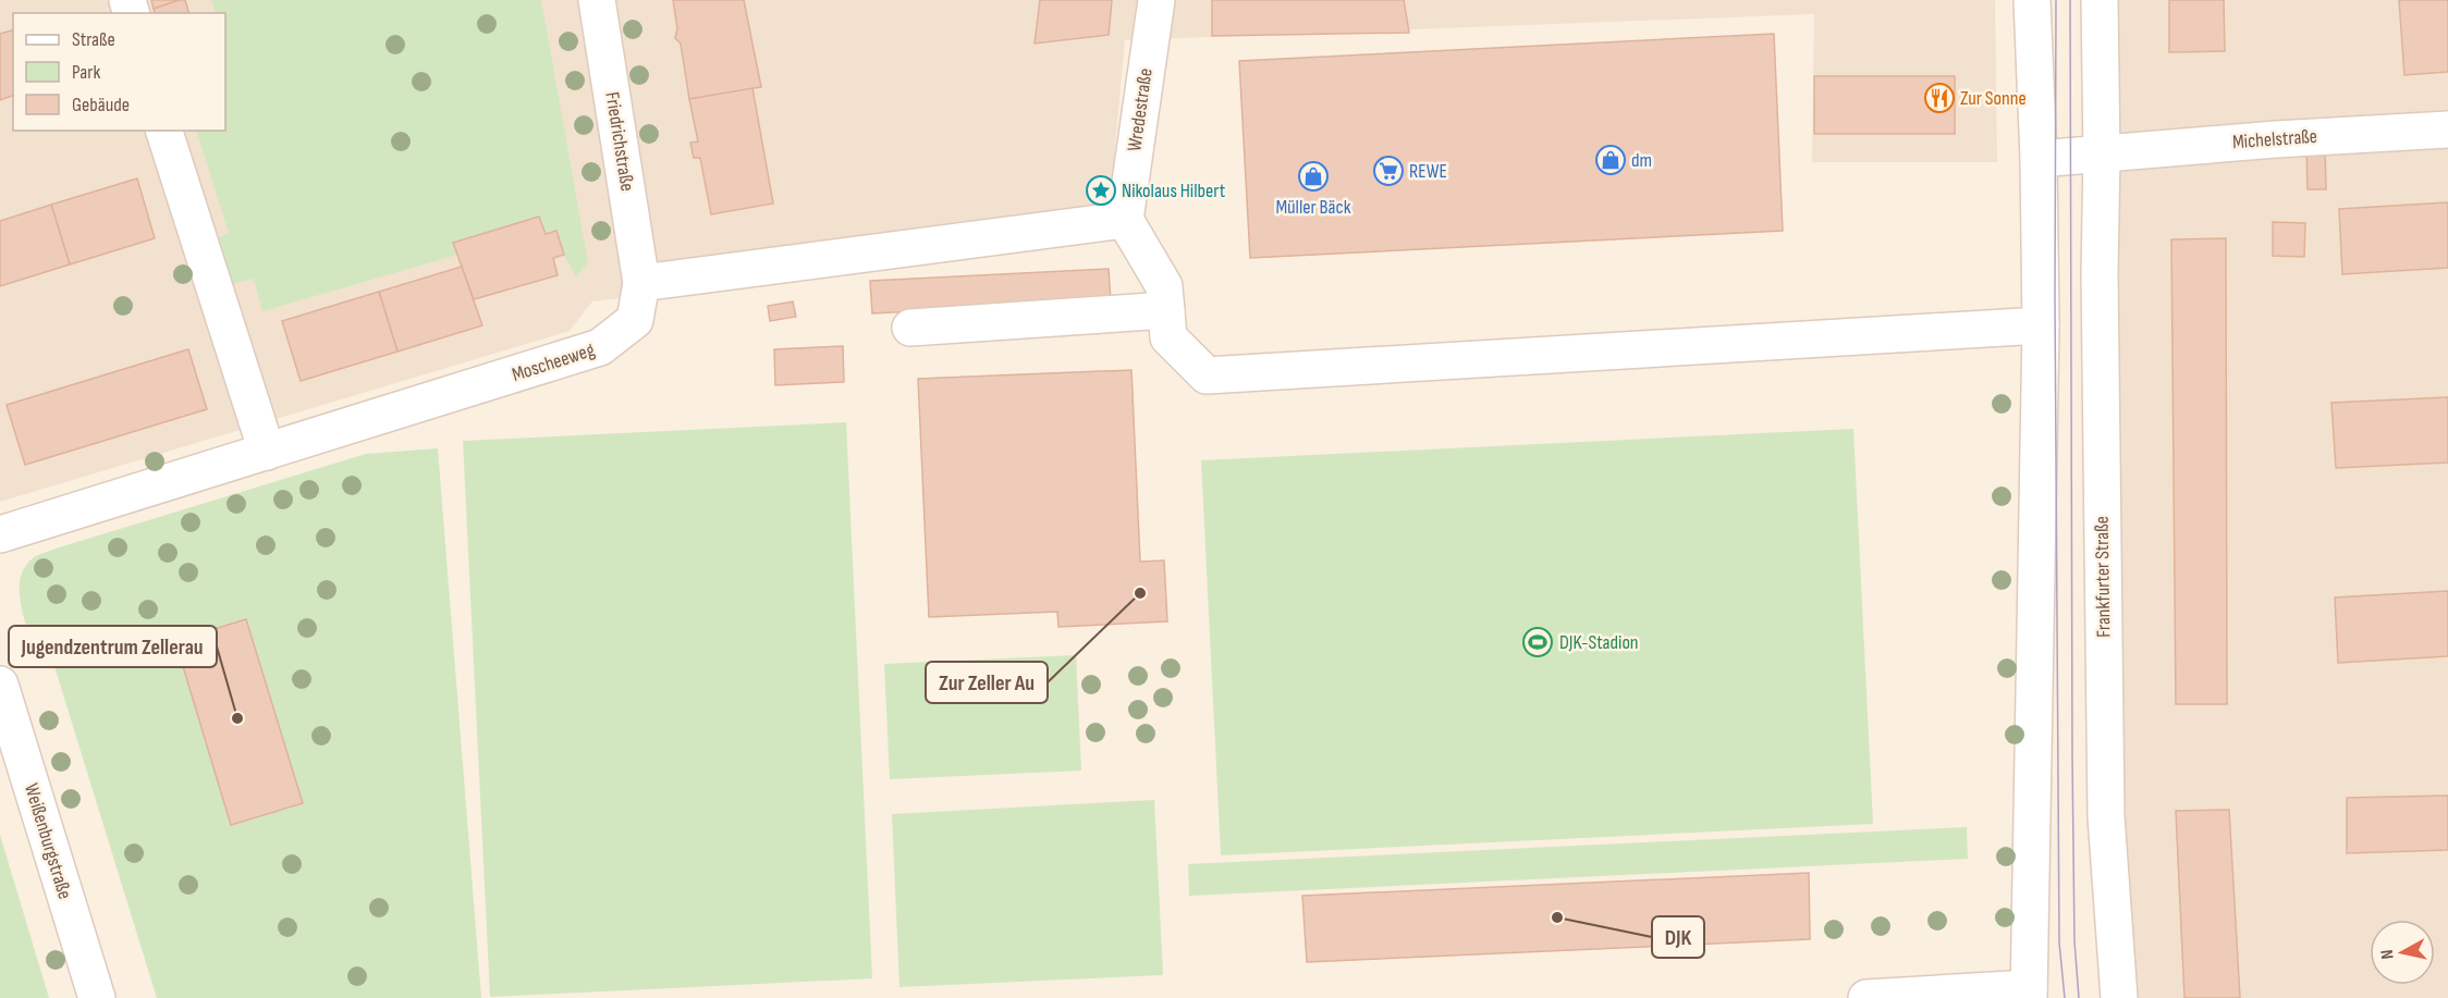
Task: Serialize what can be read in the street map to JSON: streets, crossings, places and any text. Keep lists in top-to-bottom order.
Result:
{
  "streets": {
    "street": [
      "Wredestraße",
      "Michelstraße",
      "Friedrichstraße",
      "Moscheeweg",
      "Frankfurter Straße",
      "Weißenburgstraße"
    ]
  },
  "crossings": [
    ["Michelstraße", "Frankfurter Straße"],
    ["Friedrichstraße", "Moscheeweg"]
  ],
  "places": {
    "restaurant": ["Zur Sonne"],
    "shop": ["dm", "Müller Bäck"],
    "supermarket": ["REWE"],
    "place": ["Nikolaus Hilbert"],
    "other": ["Zur Zeller Au", "Jugendzentrum Zellerau", "DJK"],
    "sports": ["DJK-Stadion"]
  },
  "legend": ["Straße", "Park", "Gebäude"],
  "north": "left"
}
